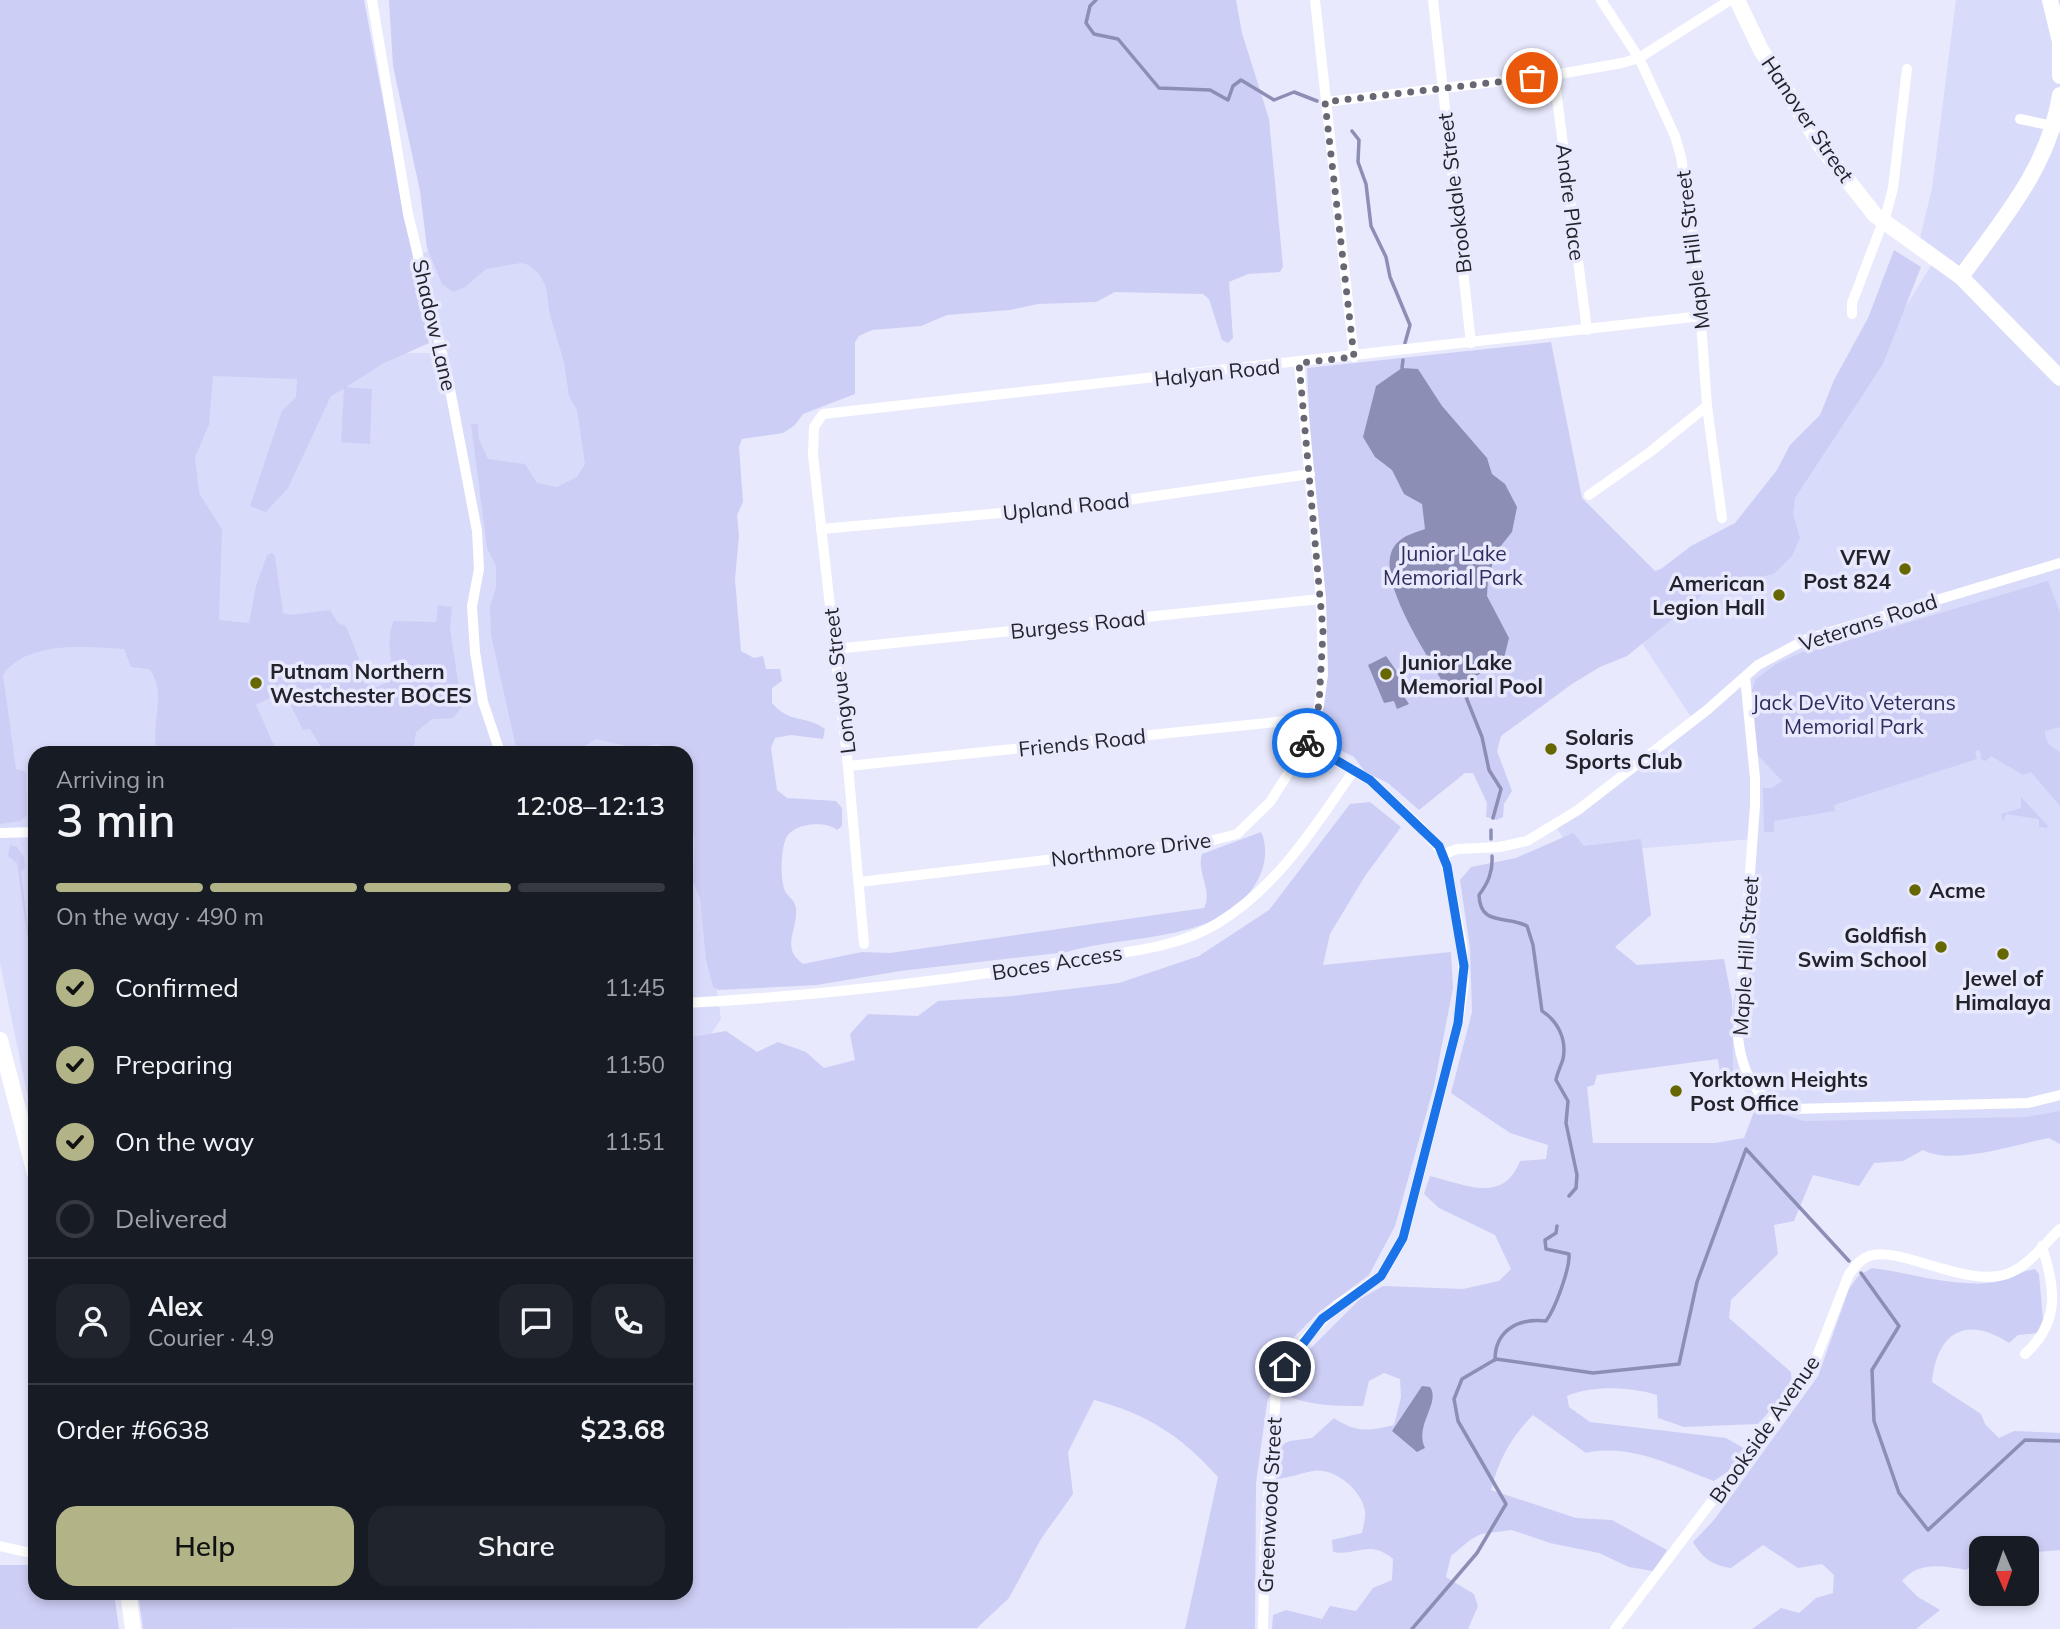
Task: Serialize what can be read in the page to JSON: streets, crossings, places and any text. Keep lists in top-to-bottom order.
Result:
{
  "streets": {
    "street": [
      "Hanover Street",
      "Brookdale Street",
      "Andre Place",
      "Maple Hill Street",
      "Shadow Lane",
      "Halyan Road",
      "Upland Road",
      "Veterans Road",
      "Burgess Road",
      "Longvue Street",
      "Friends Road",
      "Northmore Drive",
      "Boces Access",
      "Brookside Avenue",
      "Greenwood Street"
    ]
  },
  "crossings": [
    ["Brookdale Street", "Halyan Road"],
    ["Andre Place", "Halyan Road"],
    ["Maple Hill Street", "Halyan Road"],
    ["Maple Hill Street", "Veterans Road"],
    ["Halyan Road", "Longvue Street"],
    ["Halyan Road", "Northmore Drive"],
    ["Upland Road", "Longvue Street"],
    ["Upland Road", "Northmore Drive"],
    ["Veterans Road", "Greenwood Street"],
    ["Burgess Road", "Longvue Street"],
    ["Burgess Road", "Northmore Drive"],
    ["Longvue Street", "Friends Road"],
    ["Longvue Street", "Northmore Drive"],
    ["Friends Road", "Northmore Drive"]
  ],
  "parks": ["Junior Lake Memorial Park", "Jack DeVito Veterans Memorial Park"],
  "places": [
    "VFW Post 824",
    "American Legion Hall",
    "Junior Lake Memorial Pool",
    "Putnam Northern Westchester BOCES",
    "Solaris Sports Club",
    "Acme",
    "Goldfish Swim School",
    "Jewel of Himalaya",
    "Yorktown Heights Post Office"
  ],
  "north": "bottom",
  "page": {
    "heading": ["3 min", "Arriving in", "12:08–12:13"],
    "panel": [
      "Alex",
      "Courier · 4.9",
      "Order #6638",
      "$23.68"
    ],
    "bar": "On the way · 490 m",
    "list": [
      ["Confirmed", "11:45"],
      ["Preparing", "11:50"],
      ["On the way", "11:51"],
      "Delivered"
    ],
    "buttons": ["Help", "Share"]
  }
}
